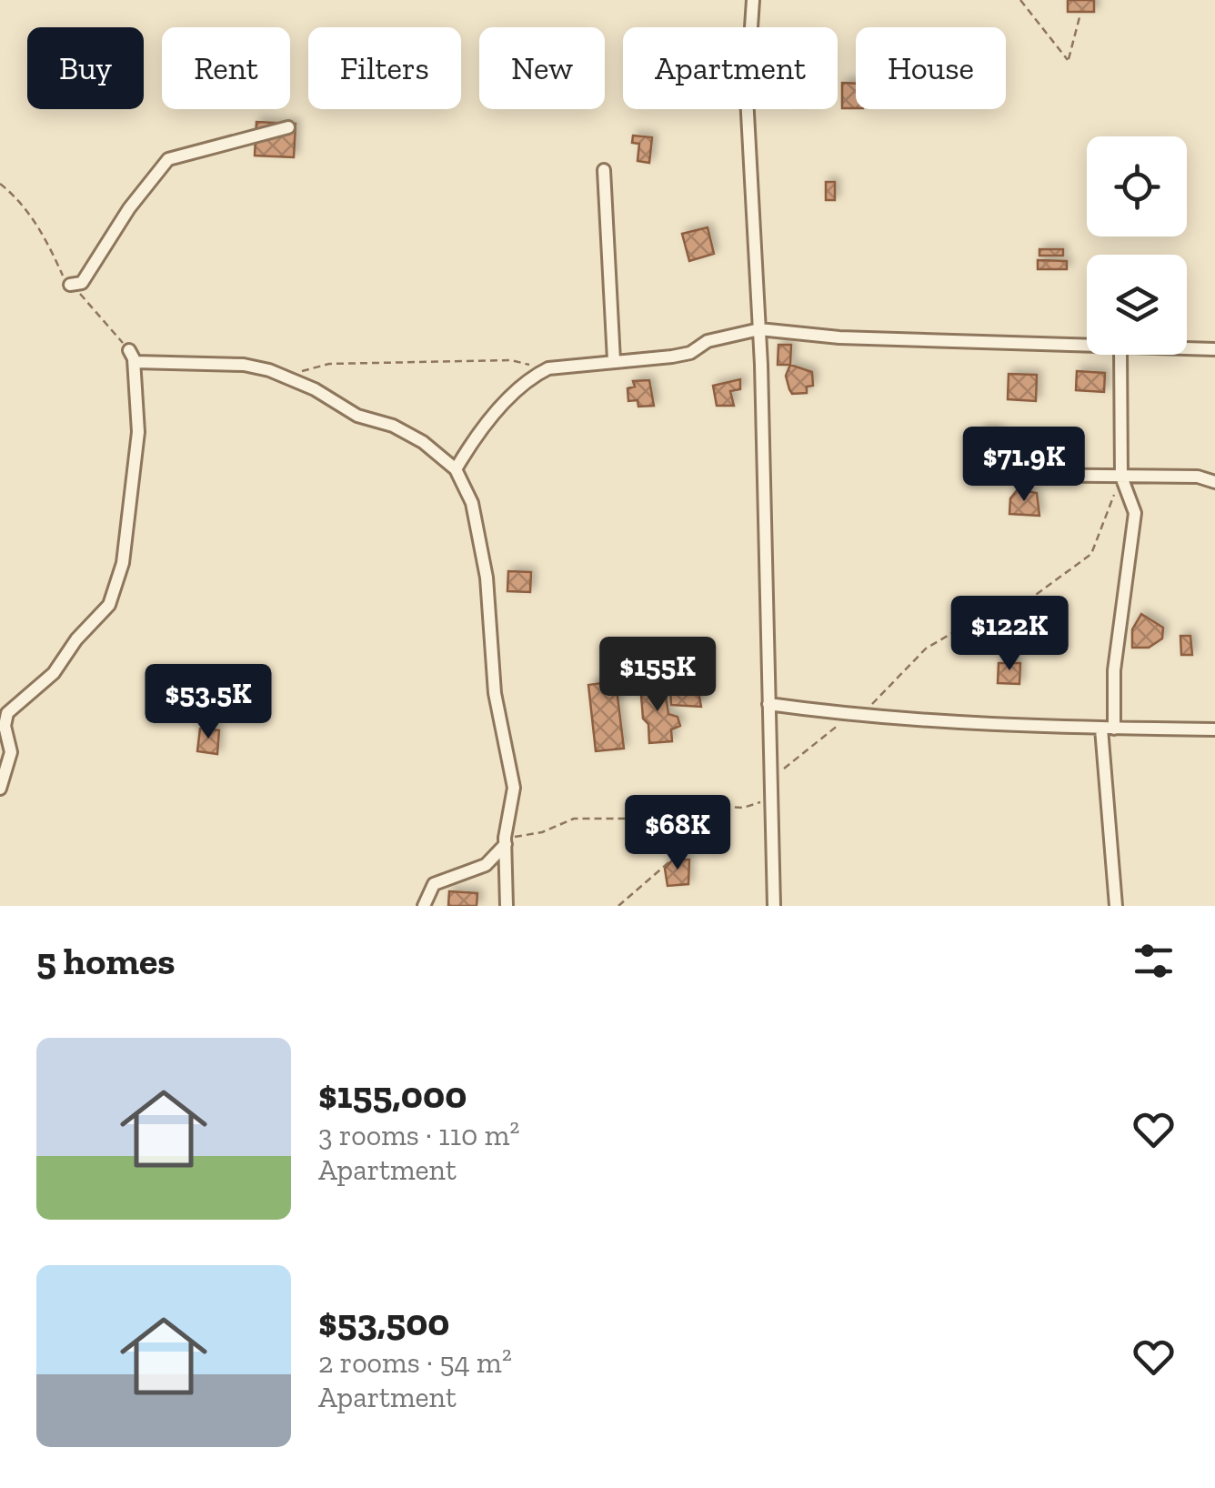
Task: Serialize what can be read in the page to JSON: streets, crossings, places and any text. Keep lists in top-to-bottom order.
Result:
{
  "page": {
    "chip": [
      "Buy",
      "Rent",
      "Filters",
      "New",
      "Apartment",
      "House"
    ],
    "price": [
      "$71.9K",
      "$122K",
      "$155K",
      "$53.5K",
      "$68K"
    ],
    "heading": "5 homes",
    "list": [
      {
        "name": "$155,000",
        "note": "3 rooms · 110 m² · Apartment"
      },
      {
        "name": "$53,500",
        "note": "2 rooms · 54 m² · Apartment"
      }
    ]
  }
}
